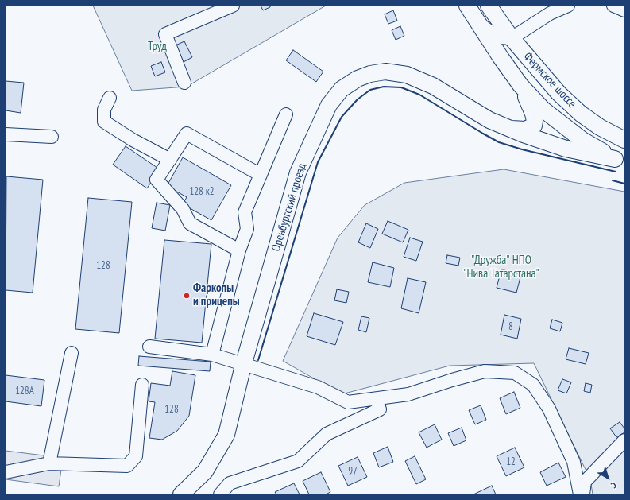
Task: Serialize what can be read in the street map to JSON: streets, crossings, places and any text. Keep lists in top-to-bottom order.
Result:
{
  "streets": {
    "main road": ["Фермское шоссе", "Оренбургский проезд"]
  },
  "crossings": [
    ["Фермское шоссе", "Оренбургский проезд"]
  ],
  "parks": ["Труд", "\"Дружба\" НПО \"Нива Татарстана\""],
  "places": ["Фаркопы и прицепы"],
  "house_numbers": [
    "128 к2",
    "128",
    "8",
    "128А",
    "128",
    "12",
    "97"
  ],
  "north": "bottom right"
}
